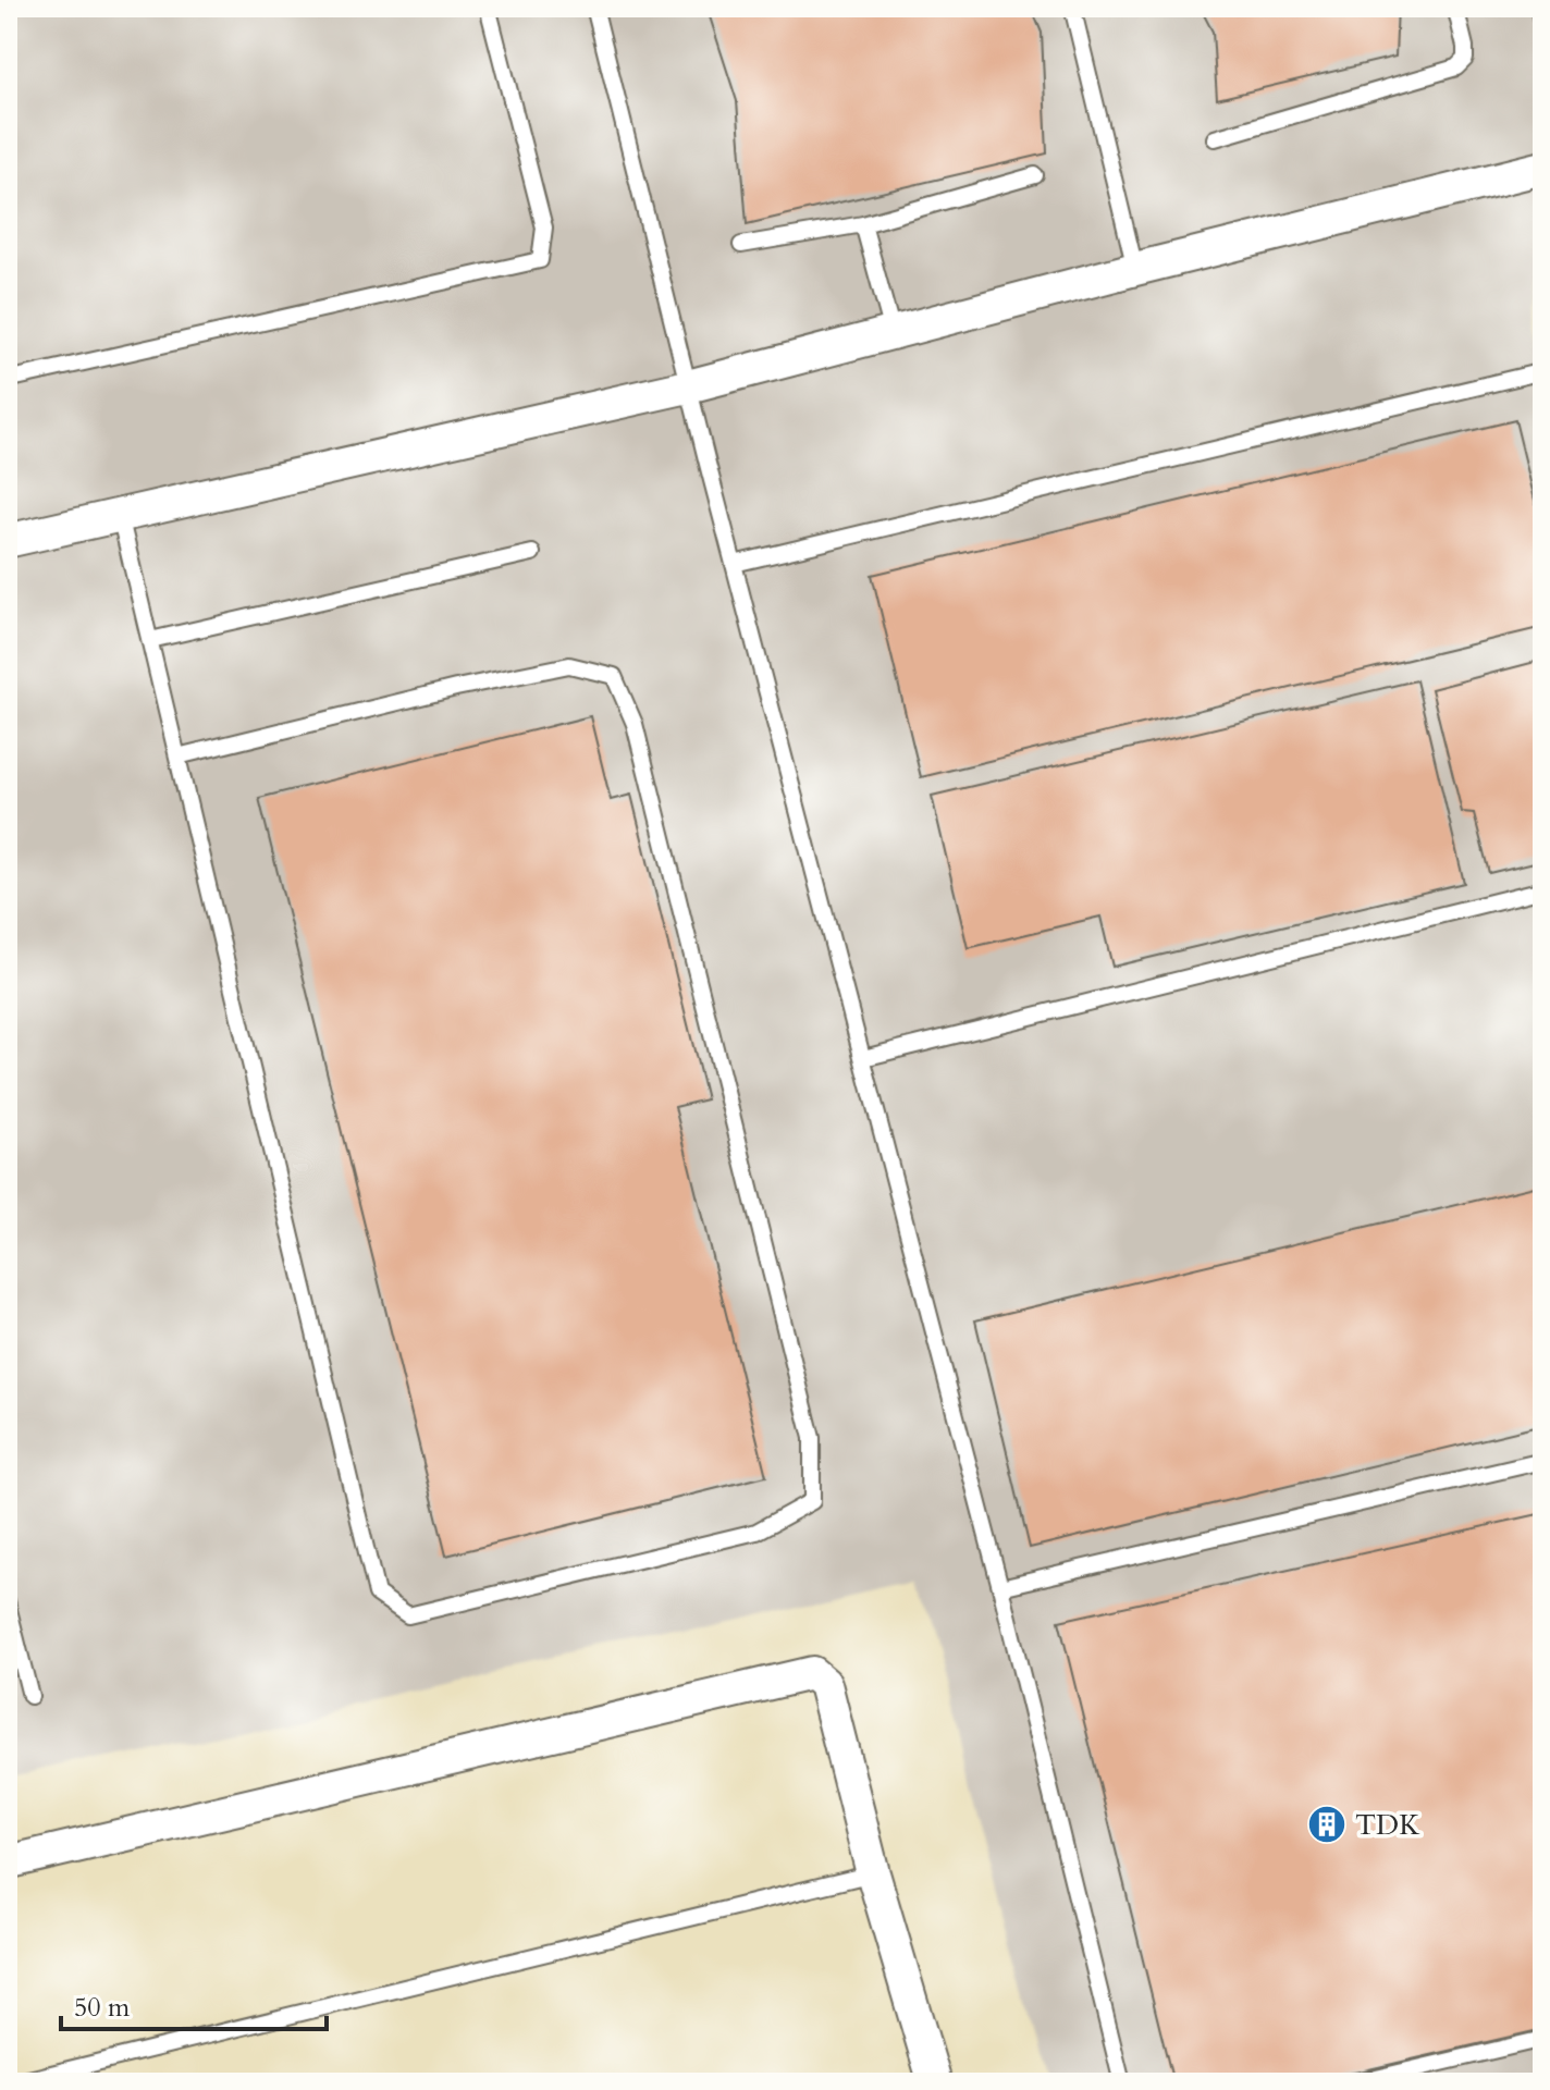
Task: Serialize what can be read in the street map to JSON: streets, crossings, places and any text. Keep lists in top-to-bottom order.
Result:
{
  "places": {
    "building": ["TDK"]
  },
  "scale_bar": "50 m"
}
